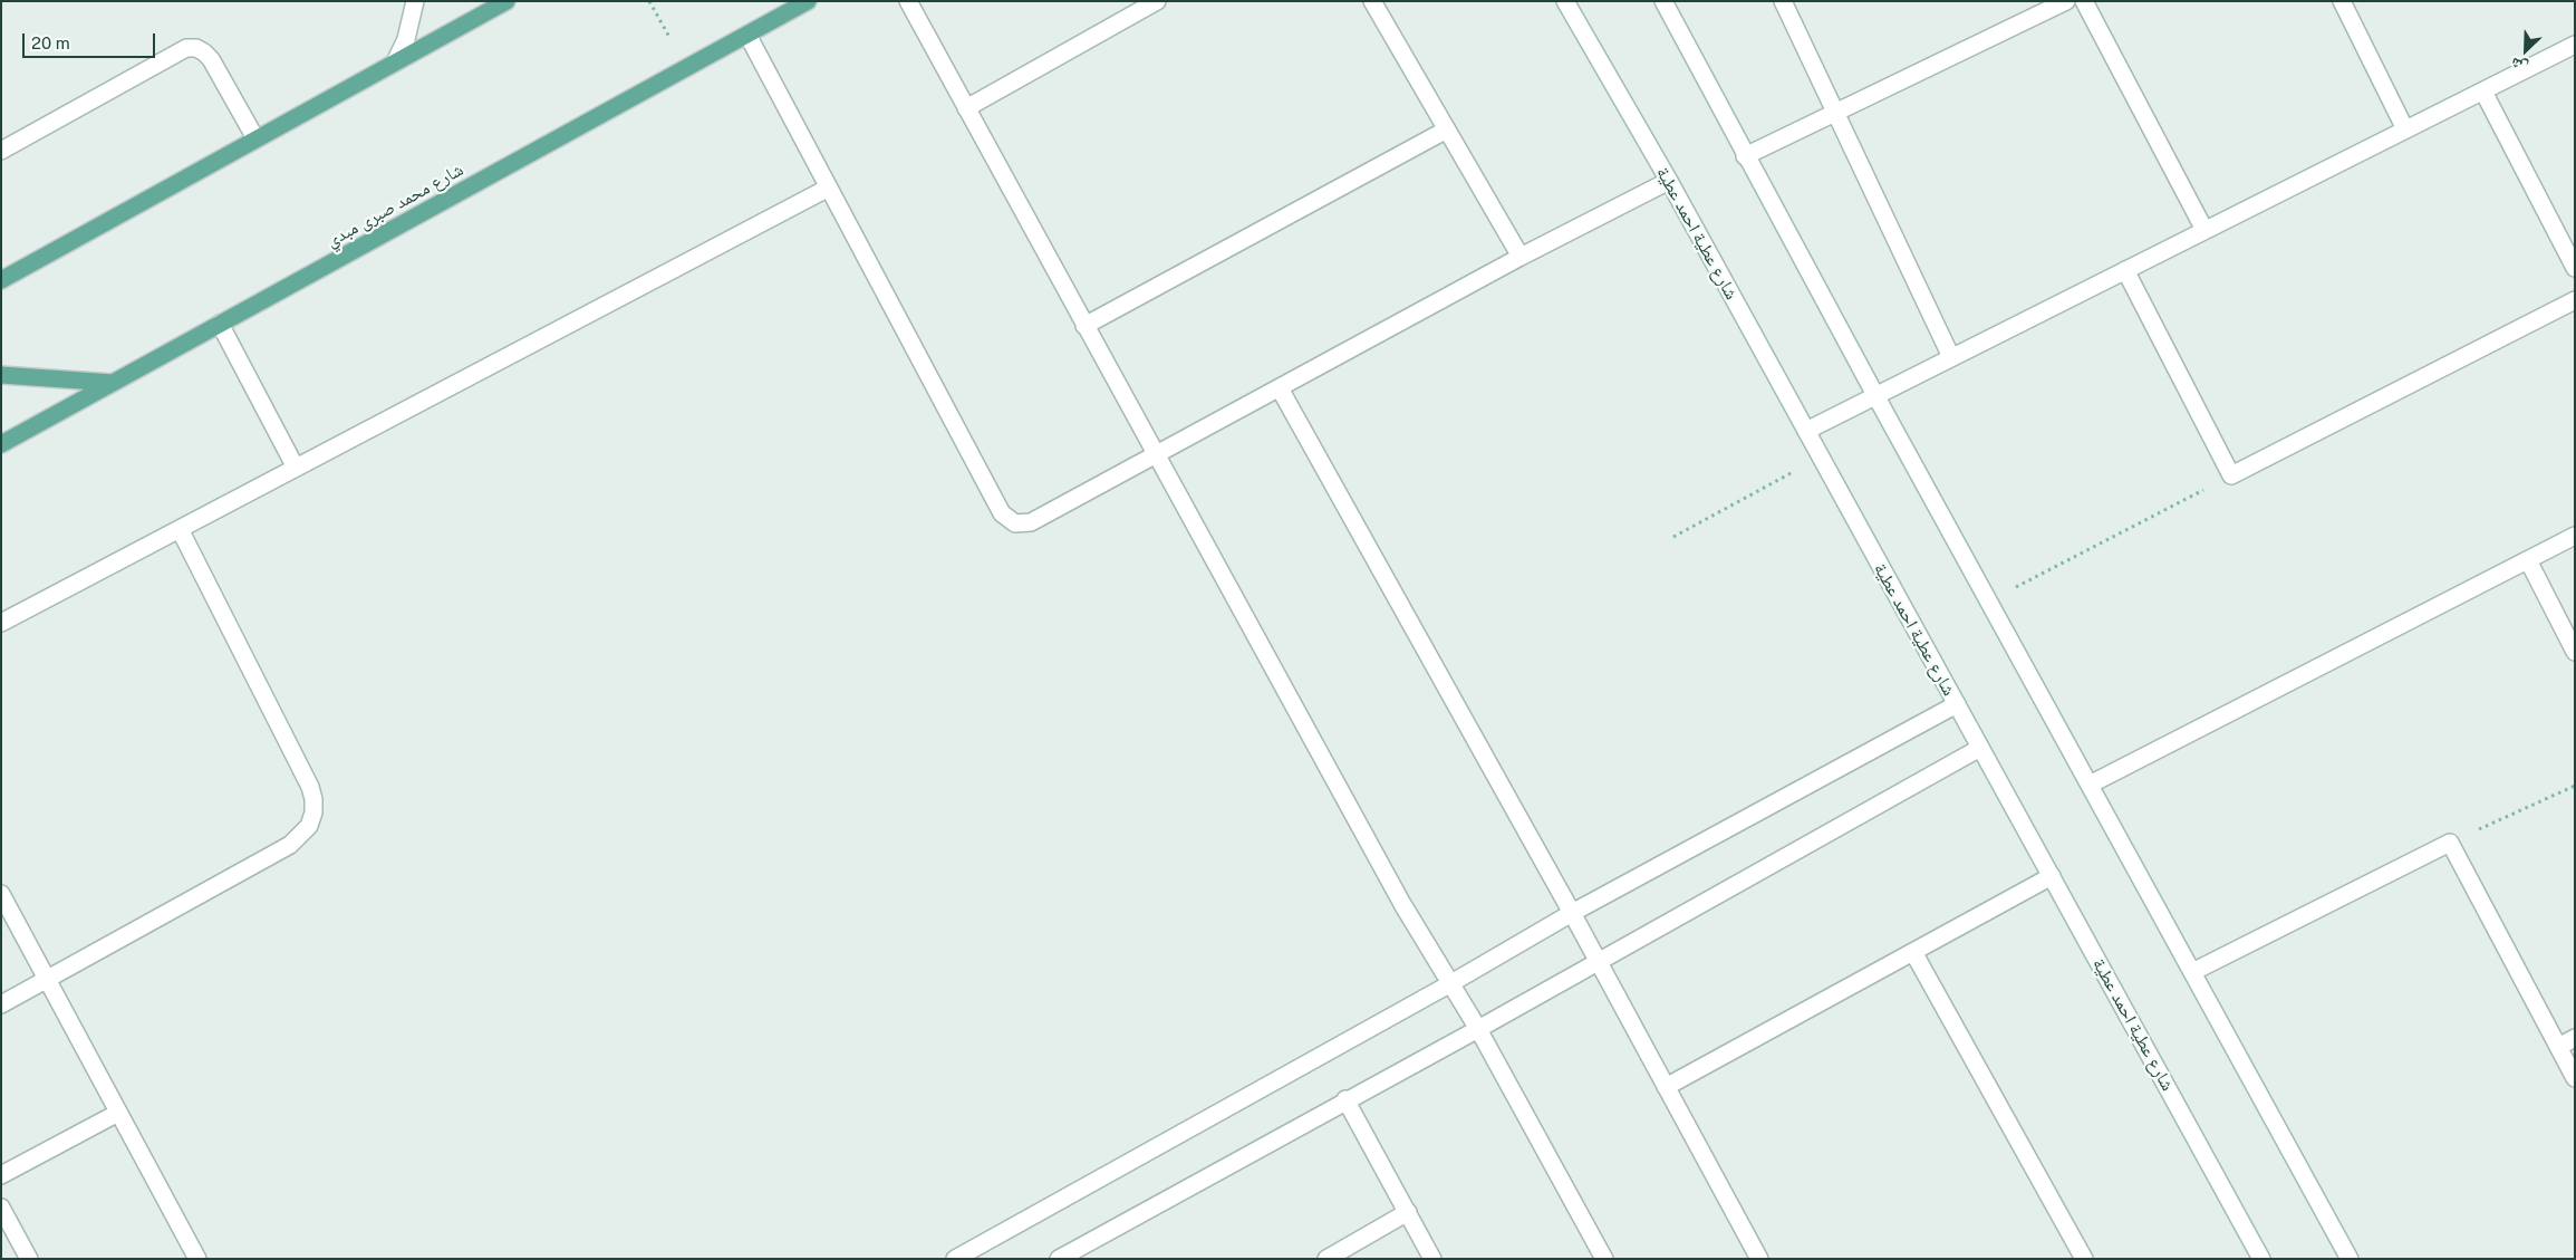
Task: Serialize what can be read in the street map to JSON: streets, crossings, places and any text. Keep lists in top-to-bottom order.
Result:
{
  "streets": {
    "main road": ["شارع محمد صبرى مبدي"],
    "street": ["شارع عطية احمد عطية"]
  },
  "scale_bar": "20 m",
  "north": "bottom left"
}
